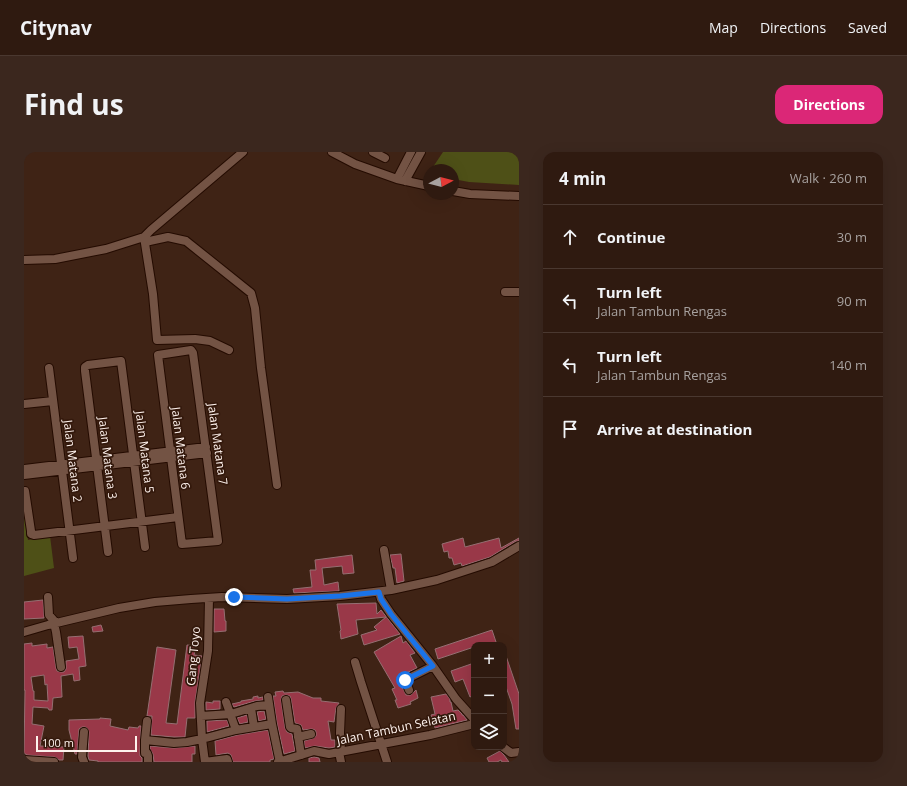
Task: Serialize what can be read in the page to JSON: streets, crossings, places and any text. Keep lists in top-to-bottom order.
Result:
{
  "streets": {
    "street": [
      "Jalan Matana 7",
      "Jalan Matana 6",
      "Jalan Matana 5",
      "Jalan Matana 3",
      "Jalan Matana 2",
      "Gang Toyo",
      "Jalan Tambun Selatan"
    ]
  },
  "crossings": [
    ["Jalan Matana 7", "Jalan Matana 6"],
    ["Jalan Matana 5", "Jalan Matana 3"]
  ],
  "scale_bar": "100 m",
  "north": "right",
  "page": {
    "header": "Citynav",
    "nav": ["Map", "Directions", "Saved"],
    "title": "Find us",
    "buttons": "Directions",
    "heading": ["4 min", "Walk · 260 m"],
    "list": [
      ["Continue", "30 m"],
      ["Turn left", "Jalan Tambun Rengas", "90 m"],
      ["Turn left", "Jalan Tambun Rengas", "140 m"],
      "Arrive at destination"
    ],
    "map_buttons": ["+", "−"],
    "scale": "100 m"
  }
}
